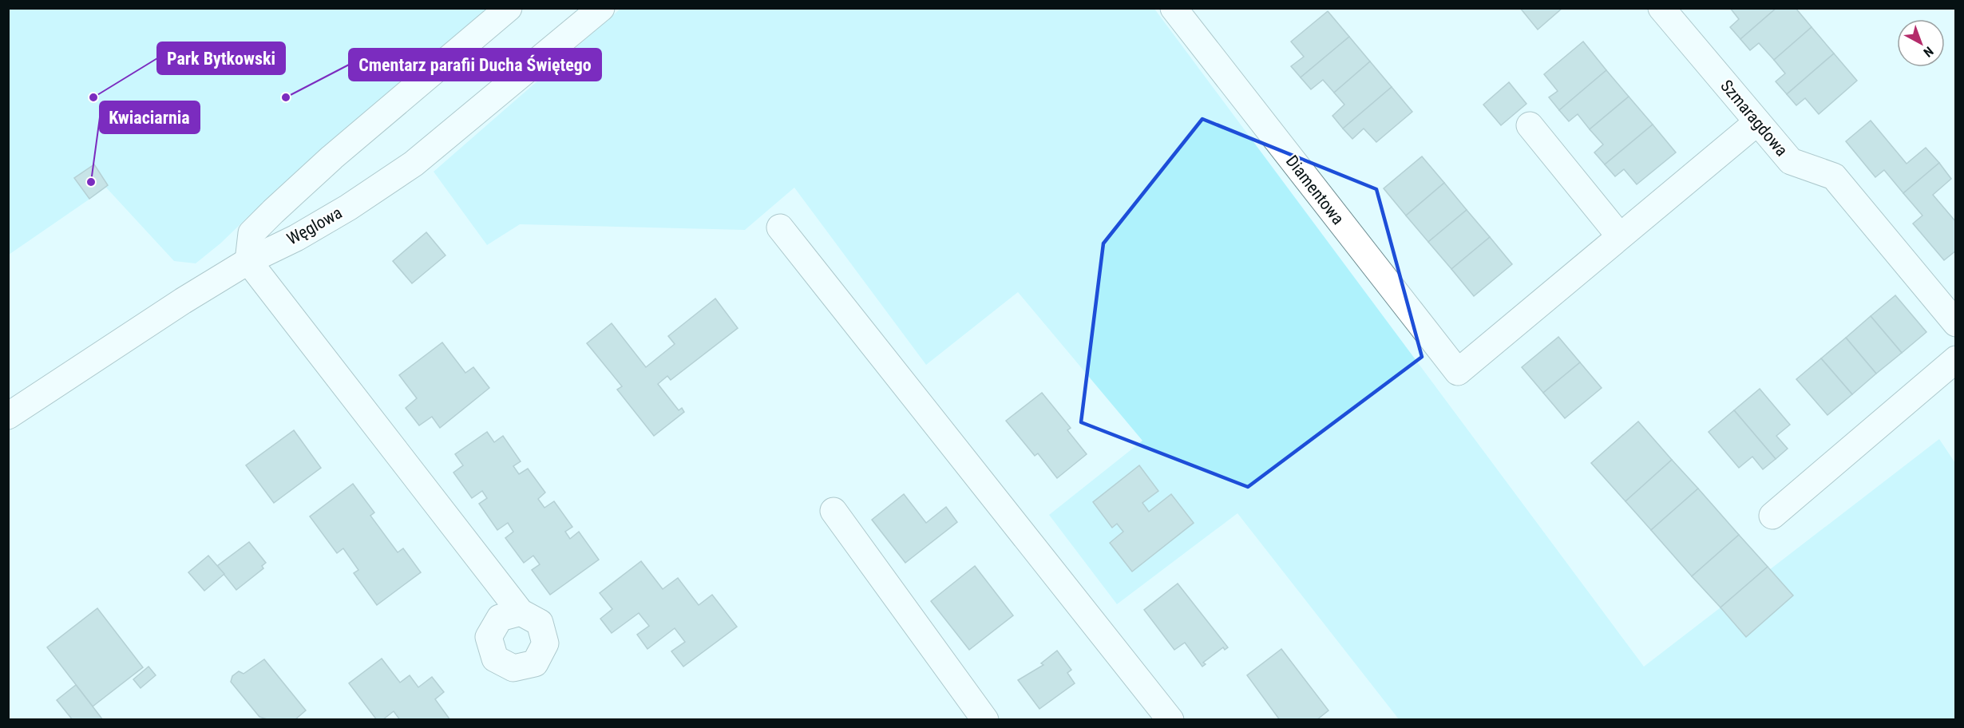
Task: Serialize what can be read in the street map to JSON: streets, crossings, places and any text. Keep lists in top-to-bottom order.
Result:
{
  "streets": {
    "street": ["Szmaragdowa", "Diamentowa", "Węglowa"]
  },
  "places": ["Park Bytkowski", "Cmentarz parafii Ducha Świętego", "Kwiaciarnia"],
  "north": "bottom right"
}
